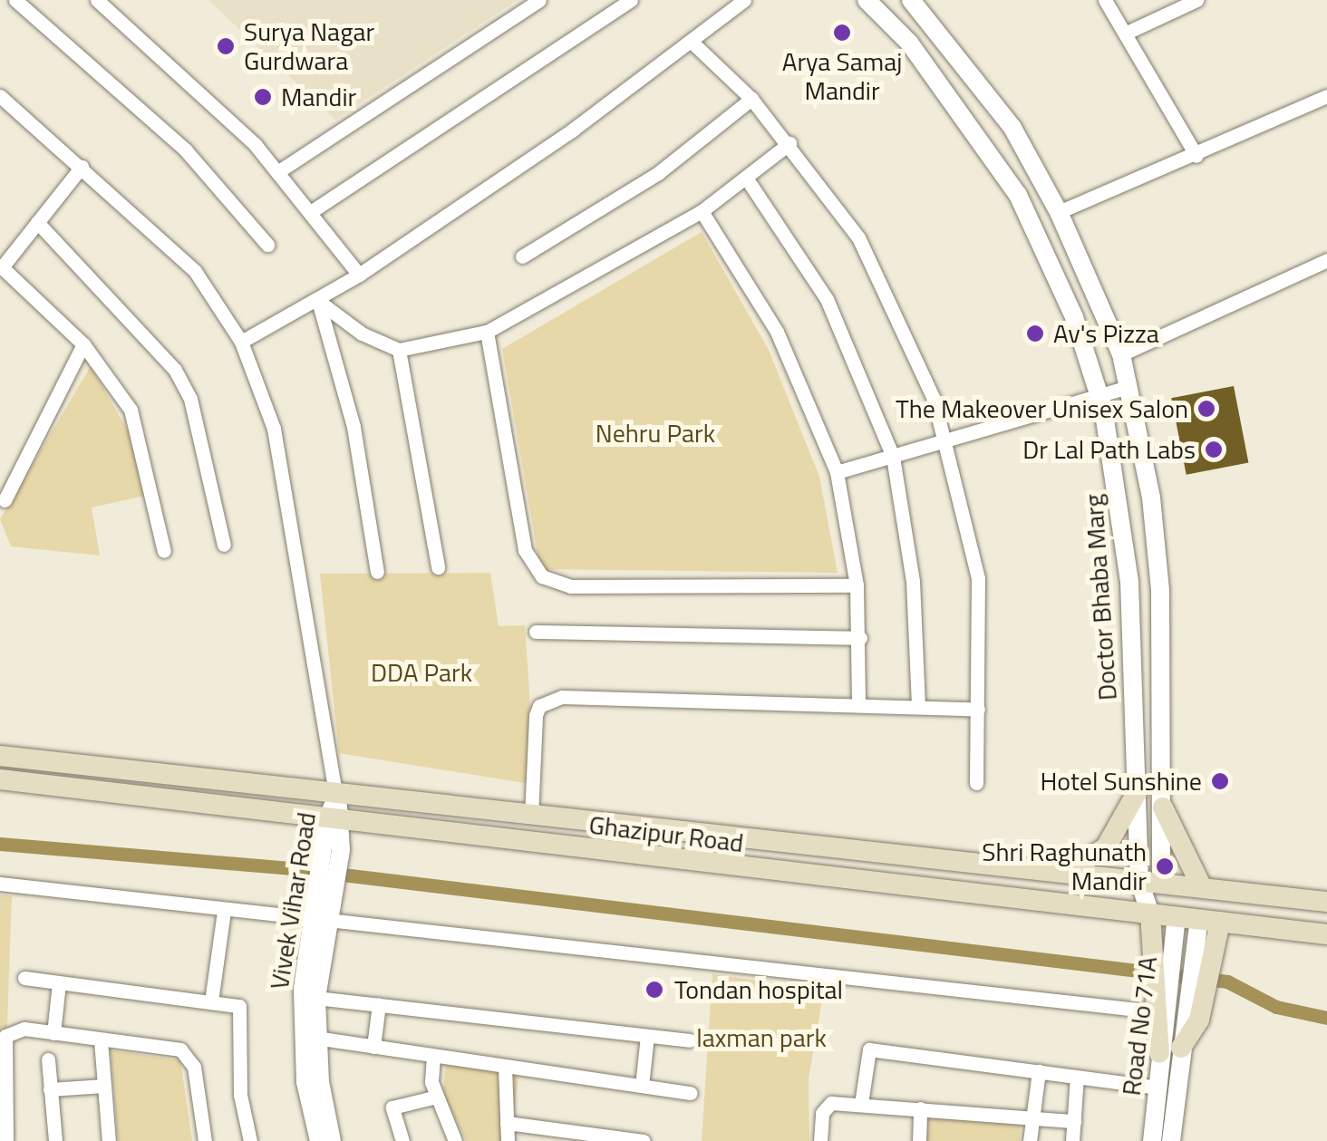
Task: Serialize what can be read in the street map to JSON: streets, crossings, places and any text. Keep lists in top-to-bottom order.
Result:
{
  "streets": {
    "main road": ["Ghazipur Road"],
    "street": ["Doctor Bhaba Marg", "Vivek Vihar Road", "Road No 71A"]
  },
  "crossings": [
    ["Doctor Bhaba Marg", "Ghazipur Road"],
    ["Ghazipur Road", "Vivek Vihar Road"],
    ["Ghazipur Road", "Road No 71A"]
  ],
  "parks": ["Nehru Park", "DDA Park", "laxman park"],
  "places": [
    "Arya Samaj Mandir",
    "Surya Nagar Gurdwara",
    "Mandir",
    "Av's Pizza",
    "The Makeover Unisex Salon",
    "Dr Lal Path Labs",
    "Hotel Sunshine",
    "Shri Raghunath Mandir",
    "Tondan hospital"
  ]
}
